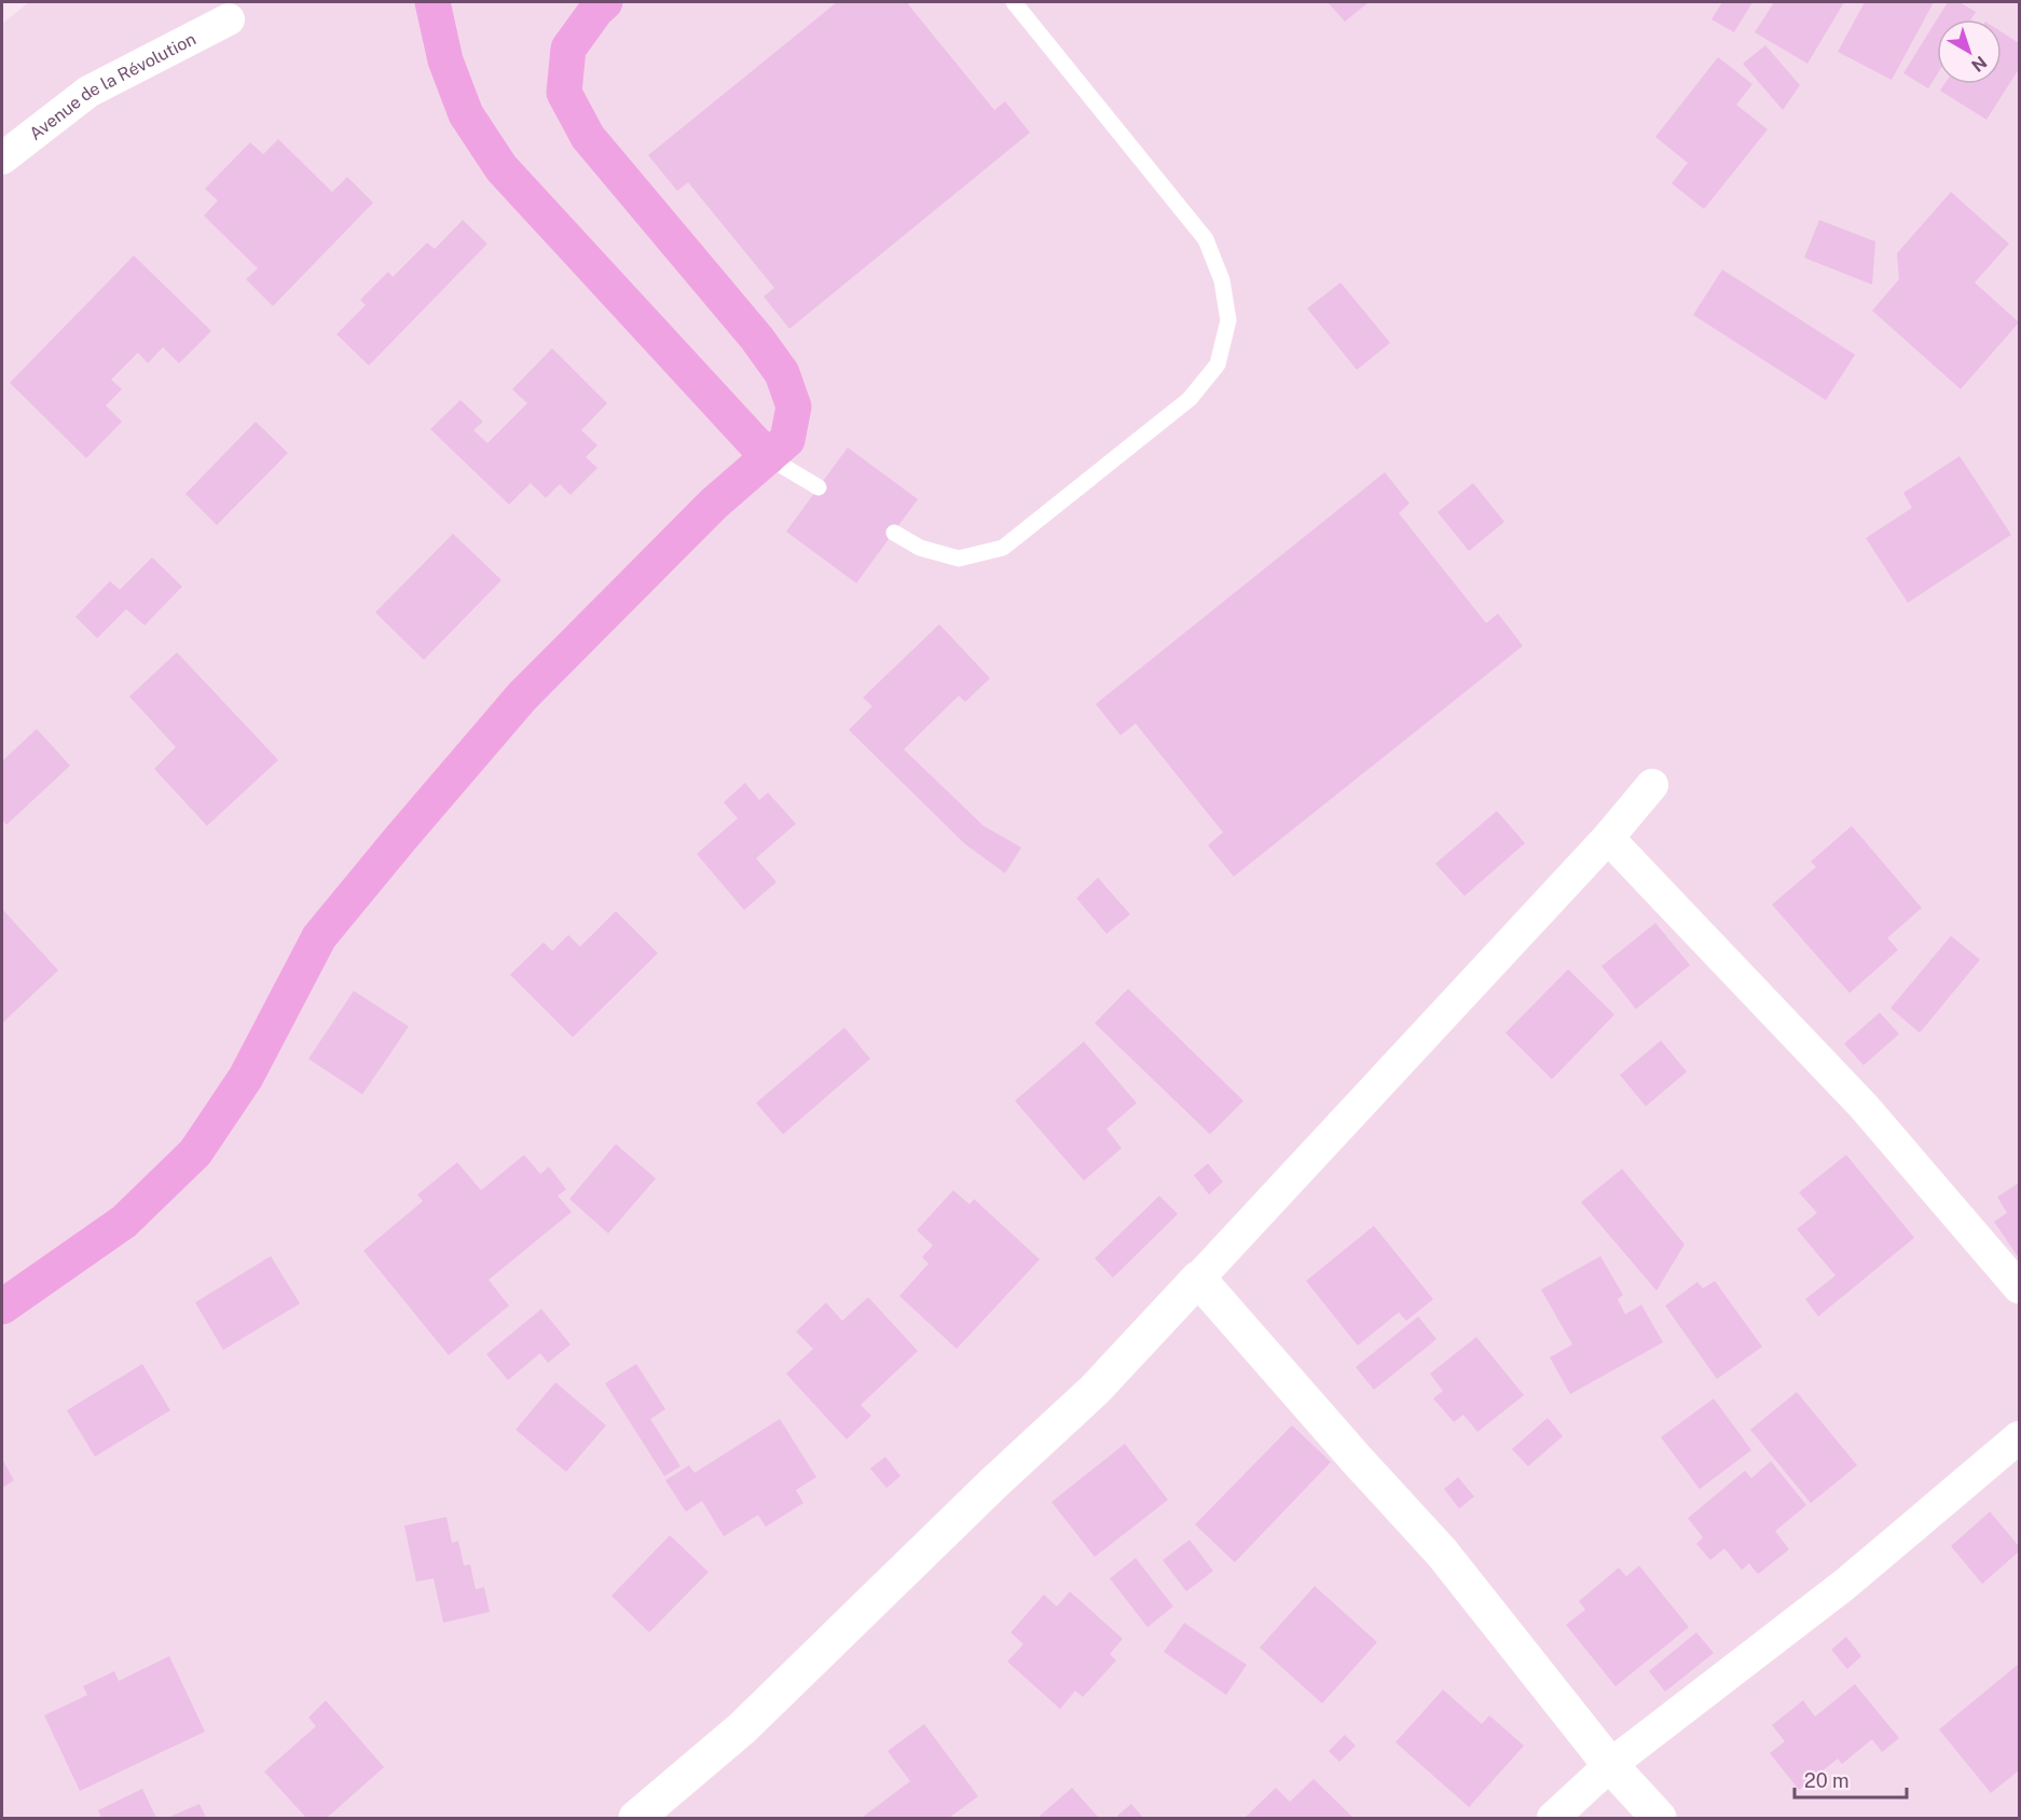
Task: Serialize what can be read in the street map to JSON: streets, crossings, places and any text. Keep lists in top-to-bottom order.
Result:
{
  "streets": {
    "street": ["Avenue de la Révolution"]
  },
  "scale_bar": "20 m",
  "north": "bottom right"
}
